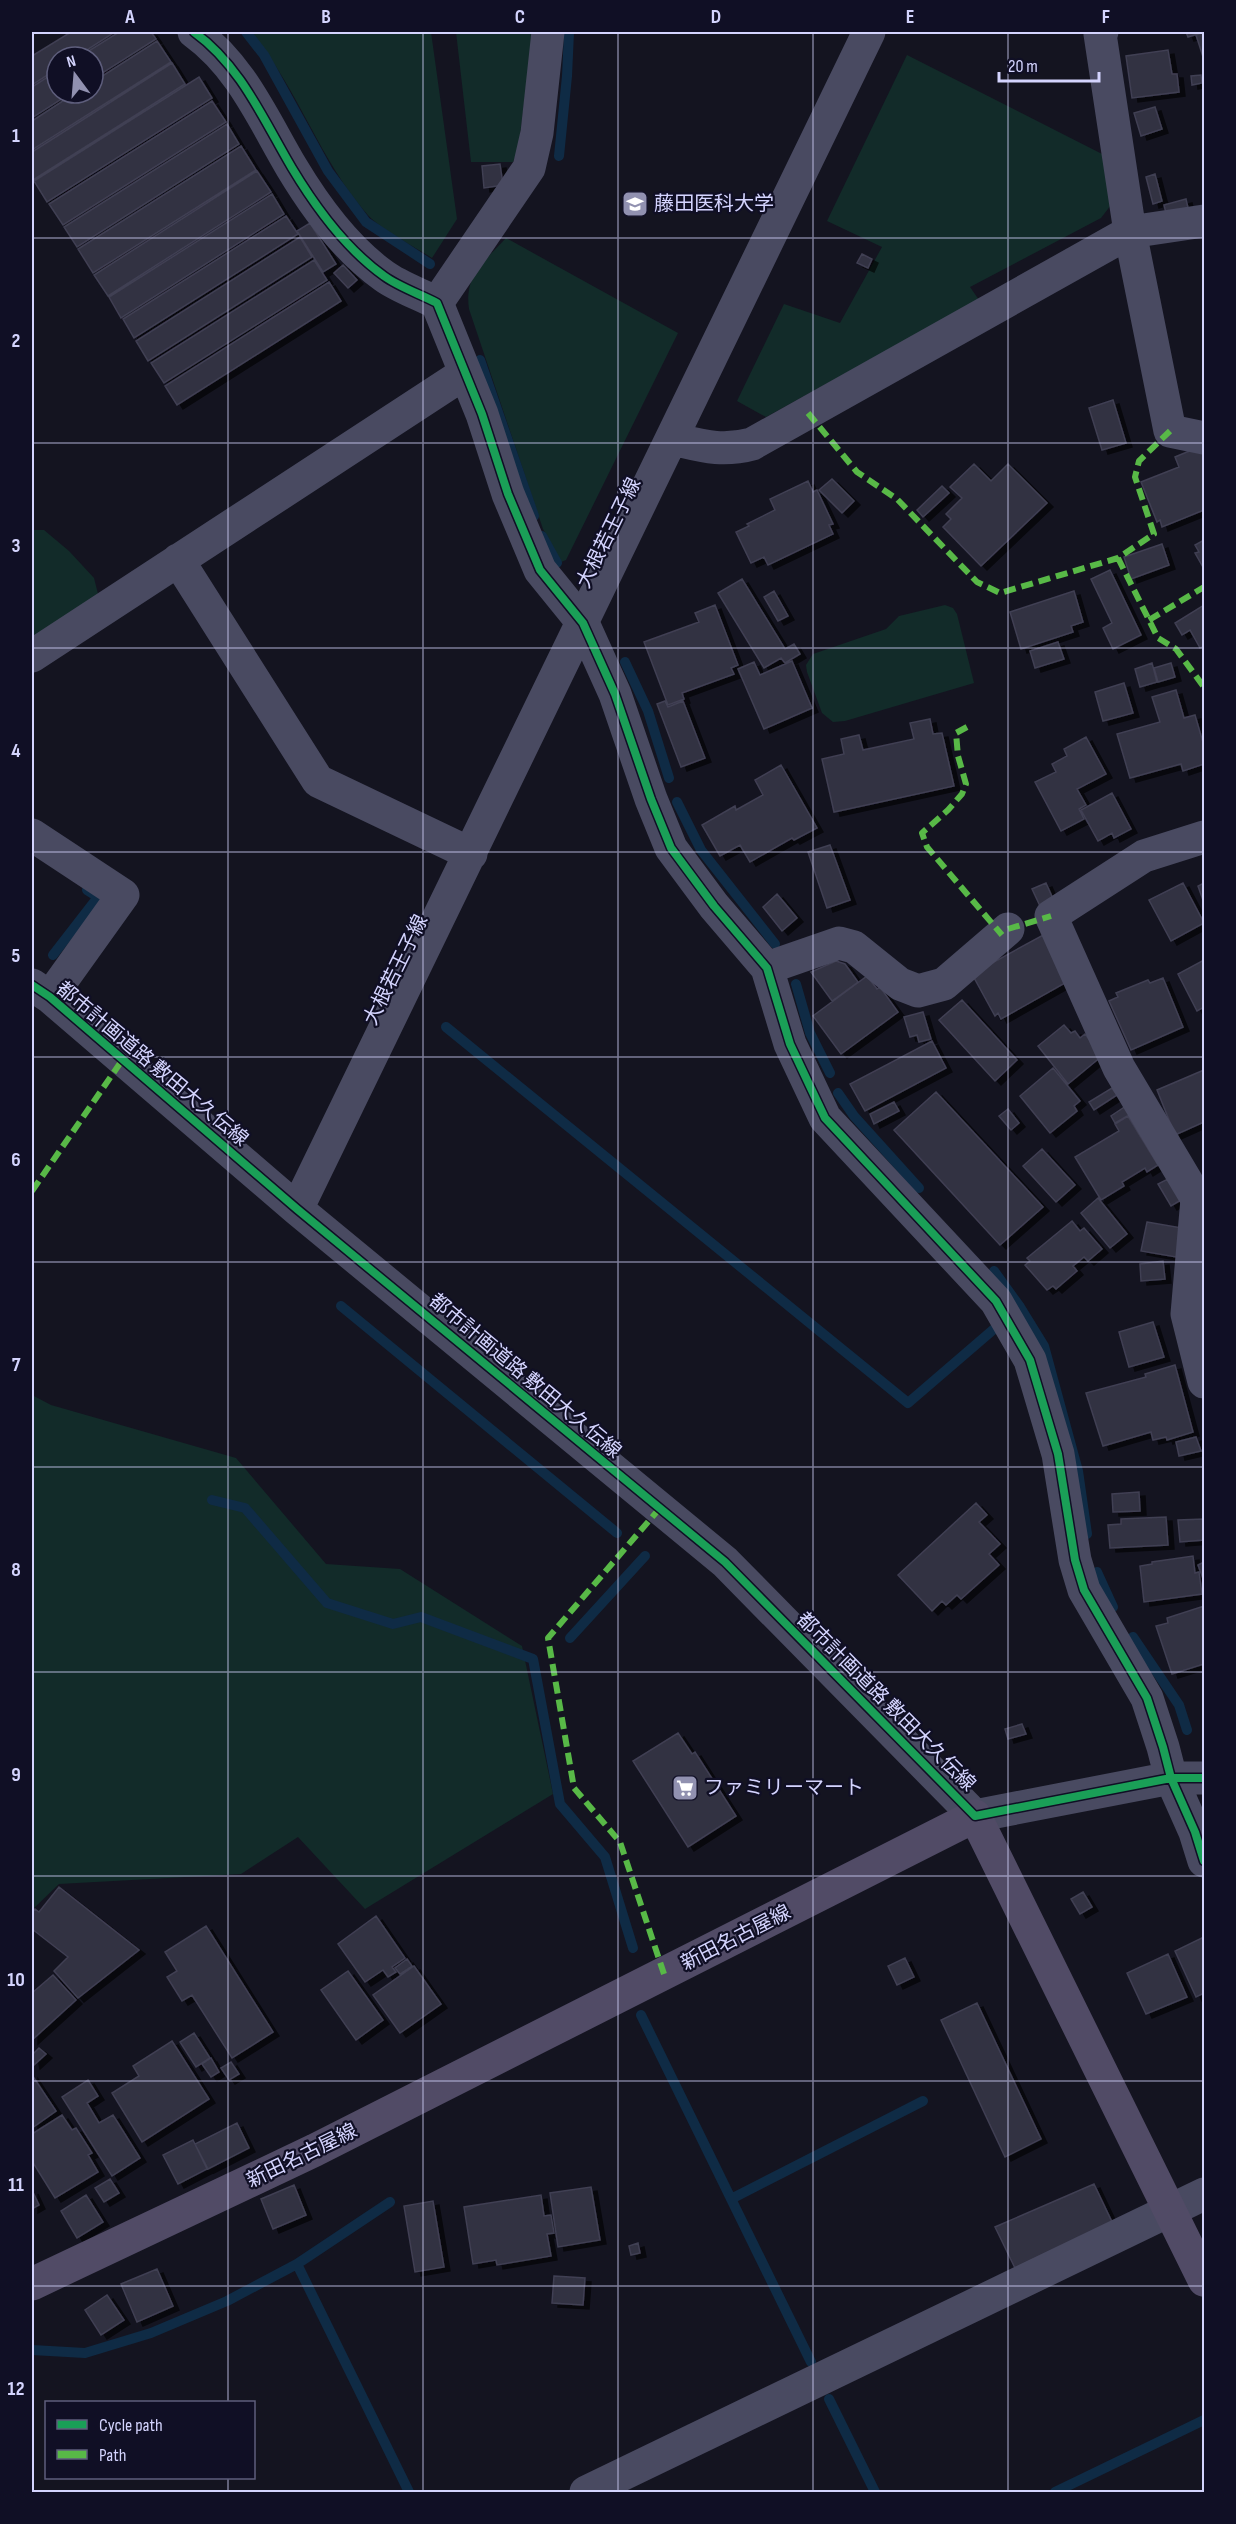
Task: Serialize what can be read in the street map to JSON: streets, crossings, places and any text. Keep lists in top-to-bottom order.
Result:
{
  "streets": {
    "main road": ["新田名古屋線"],
    "street": ["大根若王子線", "都市計画道路 敷田大久伝線"]
  },
  "crossings": [
    ["大根若王子線", "都市計画道路 敷田大久伝線"],
    ["都市計画道路 敷田大久伝線", "新田名古屋線"]
  ],
  "places": {
    "school or university": ["藤田医科大学"],
    "supermarket": ["ファミリーマート"]
  },
  "legend": ["Cycle path", "Path"],
  "scale_bar": "20 m",
  "north": "top",
  "grid": {
    "columns": [
      "A",
      "B",
      "C",
      "D",
      "E",
      "F"
    ],
    "rows": [
      "1",
      "2",
      "3",
      "4",
      "5",
      "6",
      "7",
      "8",
      "9",
      "10",
      "11",
      "12"
    ]
  }
}
